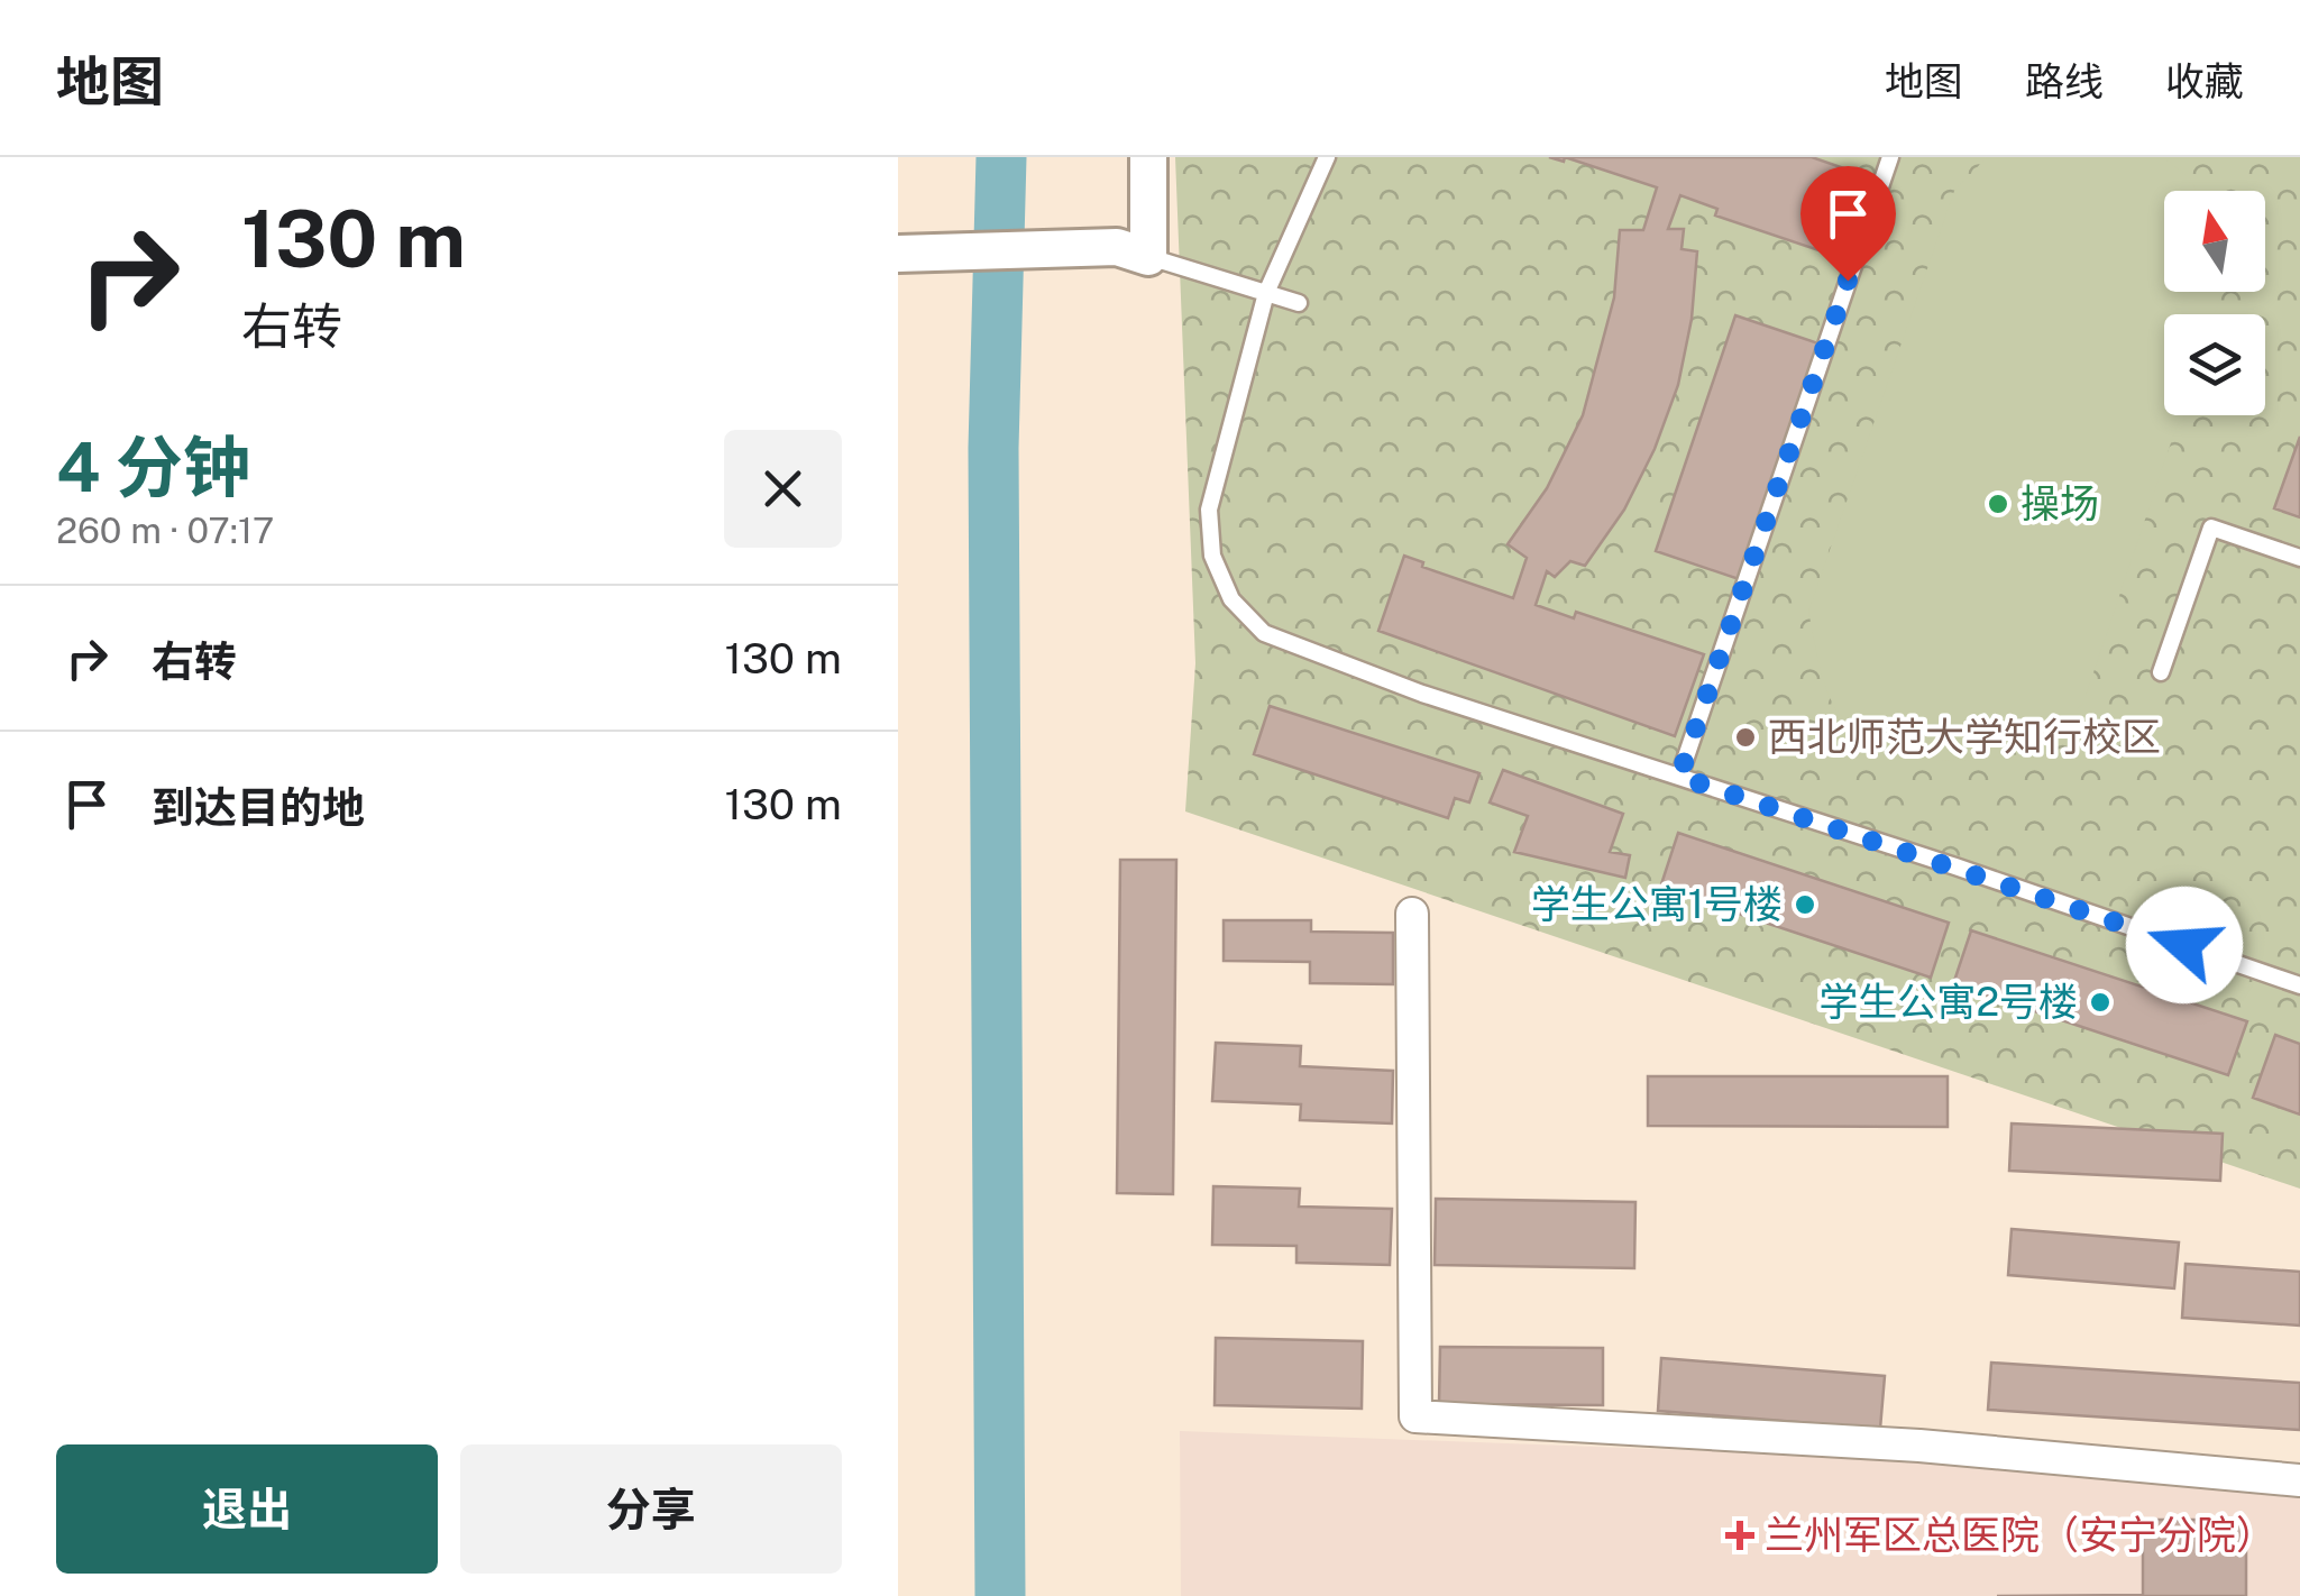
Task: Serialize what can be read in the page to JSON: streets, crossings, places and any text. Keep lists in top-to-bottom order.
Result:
{
  "places": {
    "other": [
      "操场",
      "西北师范大学知行校区",
      "学生公寓1号楼",
      "学生公寓2号楼"
    ],
    "health": ["兰州军区总医院（安宁分院）"]
  },
  "north": "top",
  "page": {
    "header": "地图",
    "nav": ["地图", "路线", "收藏"],
    "turn": ["130 m", "右转"],
    "heading": ["4 分钟", "260 m · 07:17"],
    "list": [
      {
        "name": "右转",
        "value": "130 m"
      },
      {
        "name": "到达目的地",
        "value": "130 m"
      }
    ],
    "buttons": ["退出", "分享"]
  }
}
